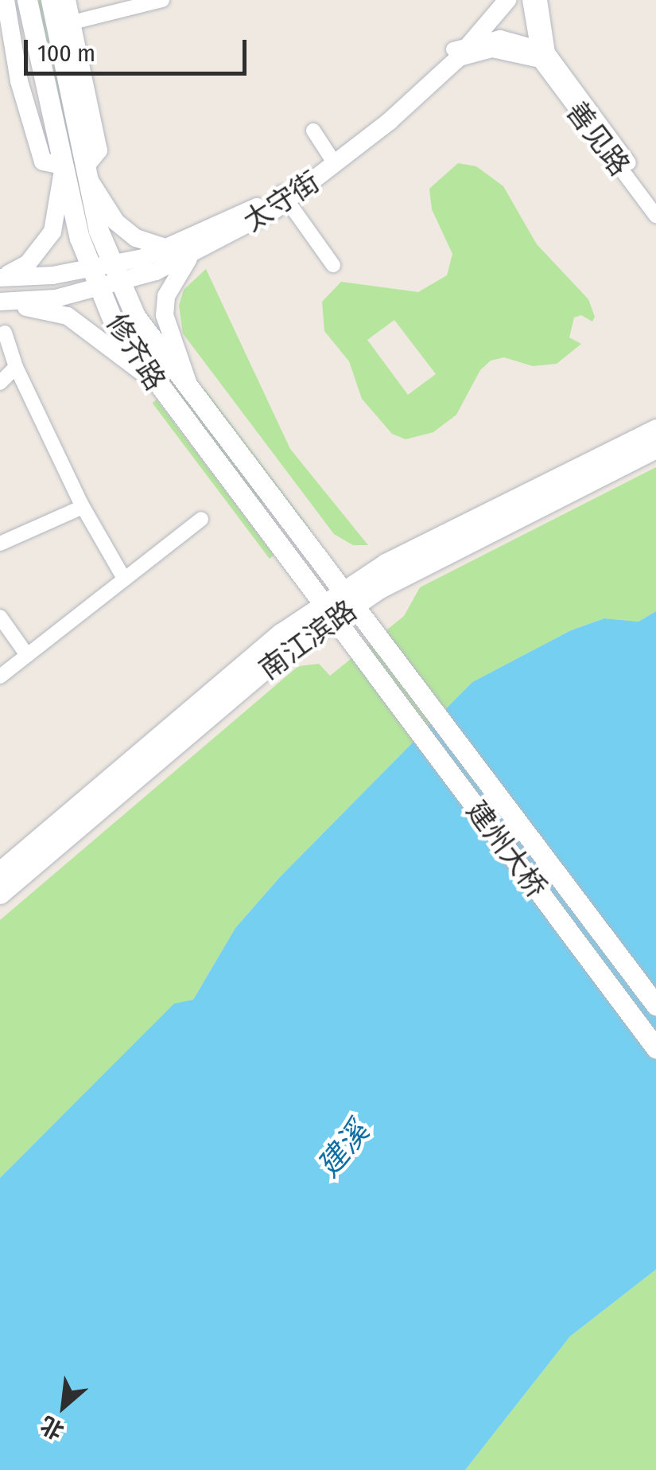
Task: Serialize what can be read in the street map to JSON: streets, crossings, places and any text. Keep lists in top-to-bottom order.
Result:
{
  "streets": {
    "main road": ["修齐路", "南江滨路", "建州大桥"],
    "street": ["善见路", "太守街"]
  },
  "crossings": [
    ["太守街", "修齐路"],
    ["修齐路", "南江滨路"],
    ["修齐路", "建州大桥"]
  ],
  "water": ["建溪"],
  "scale_bar": "100 m",
  "north": "bottom left"
}
